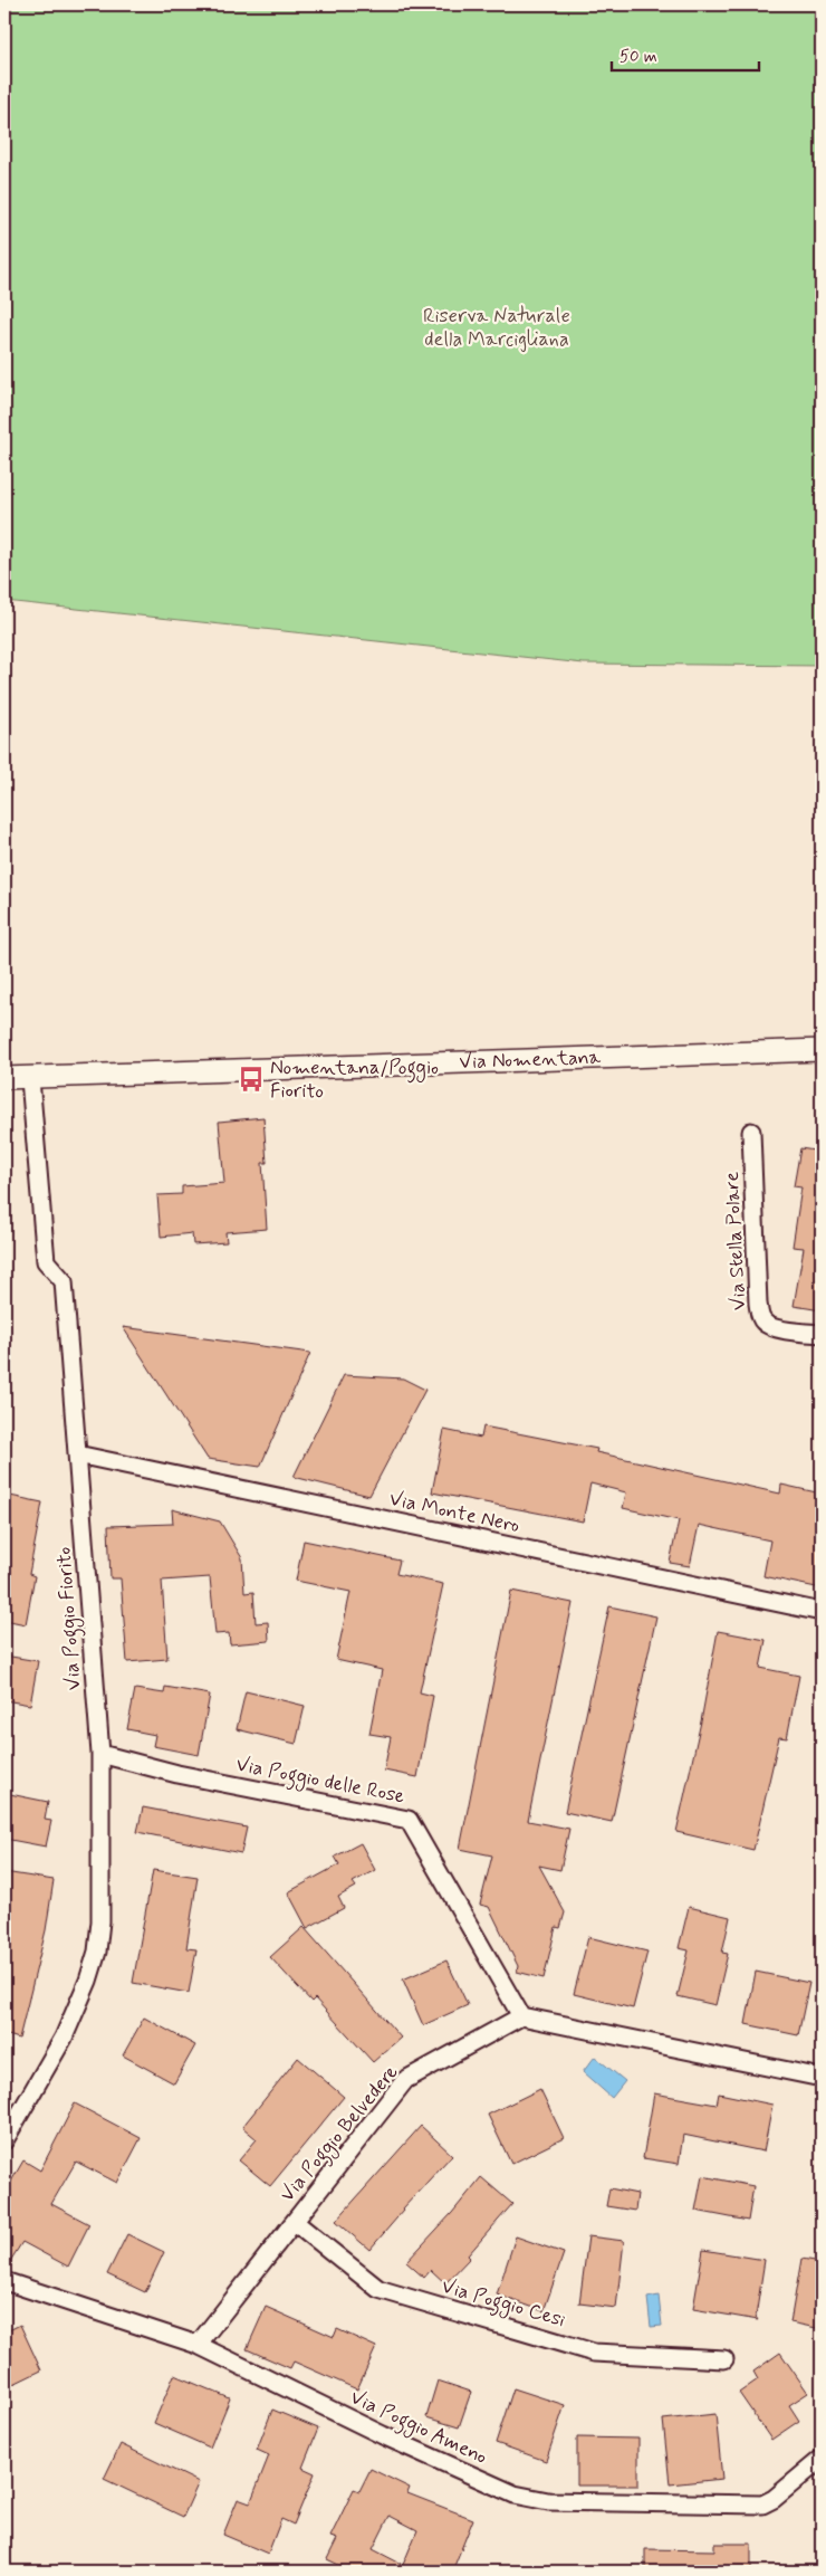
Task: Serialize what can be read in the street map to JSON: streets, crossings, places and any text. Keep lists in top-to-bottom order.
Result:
{
  "streets": {
    "street": [
      "Via Nomentana",
      "Via Stella Polare",
      "Via Monte Nero",
      "Via Poggio Fiorito",
      "Via Poggio delle Rose",
      "Via Poggio Belvedere",
      "Via Poggio Cesi",
      "Via Poggio Ameno"
    ]
  },
  "crossings": [
    ["Via Nomentana", "Via Poggio Fiorito"],
    ["Via Monte Nero", "Via Poggio Fiorito"],
    ["Via Poggio Fiorito", "Via Poggio delle Rose"],
    ["Via Poggio delle Rose", "Via Poggio Belvedere"],
    ["Via Poggio Belvedere", "Via Poggio Cesi"],
    ["Via Poggio Belvedere", "Via Poggio Ameno"]
  ],
  "parks": ["Riserva Naturale della Marcigliana"],
  "places": {
    "bus stop": ["Nomentana/Poggio Fiorito"]
  },
  "scale_bar": "50 m"
}
